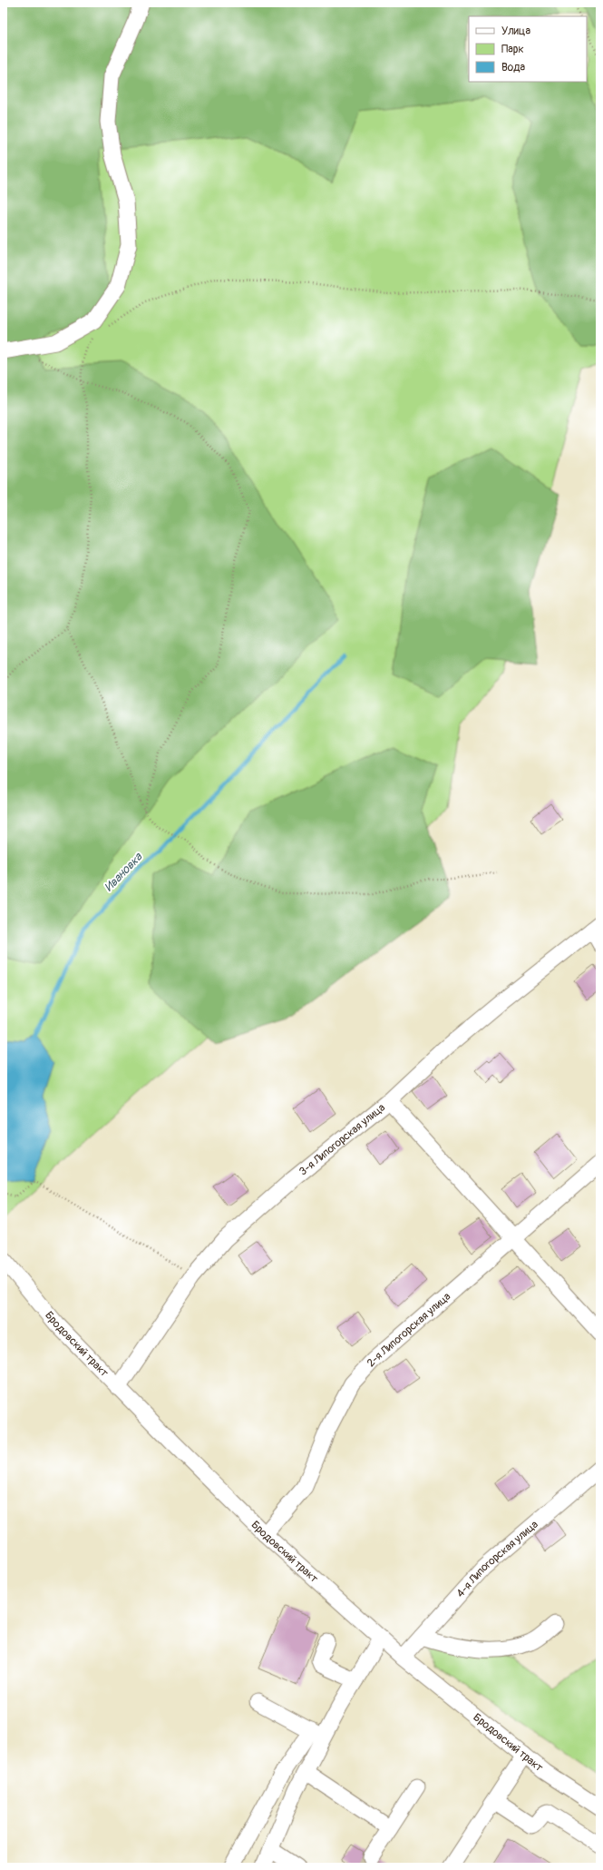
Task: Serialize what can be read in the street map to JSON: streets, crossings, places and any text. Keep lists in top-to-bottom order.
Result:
{
  "streets": {
    "street": [
      "3-я Липогорская улица",
      "2-я Липогорская улица",
      "Бродовский тракт",
      "4-я Липогорская улица"
    ]
  },
  "crossings": [
    ["3-я Липогорская улица", "Бродовский тракт"],
    ["2-я Липогорская улица", "Бродовский тракт"],
    ["Бродовский тракт", "4-я Липогорская улица"]
  ],
  "water": ["Ивановка"],
  "legend": ["Улица", "Парк", "Вода"]
}
